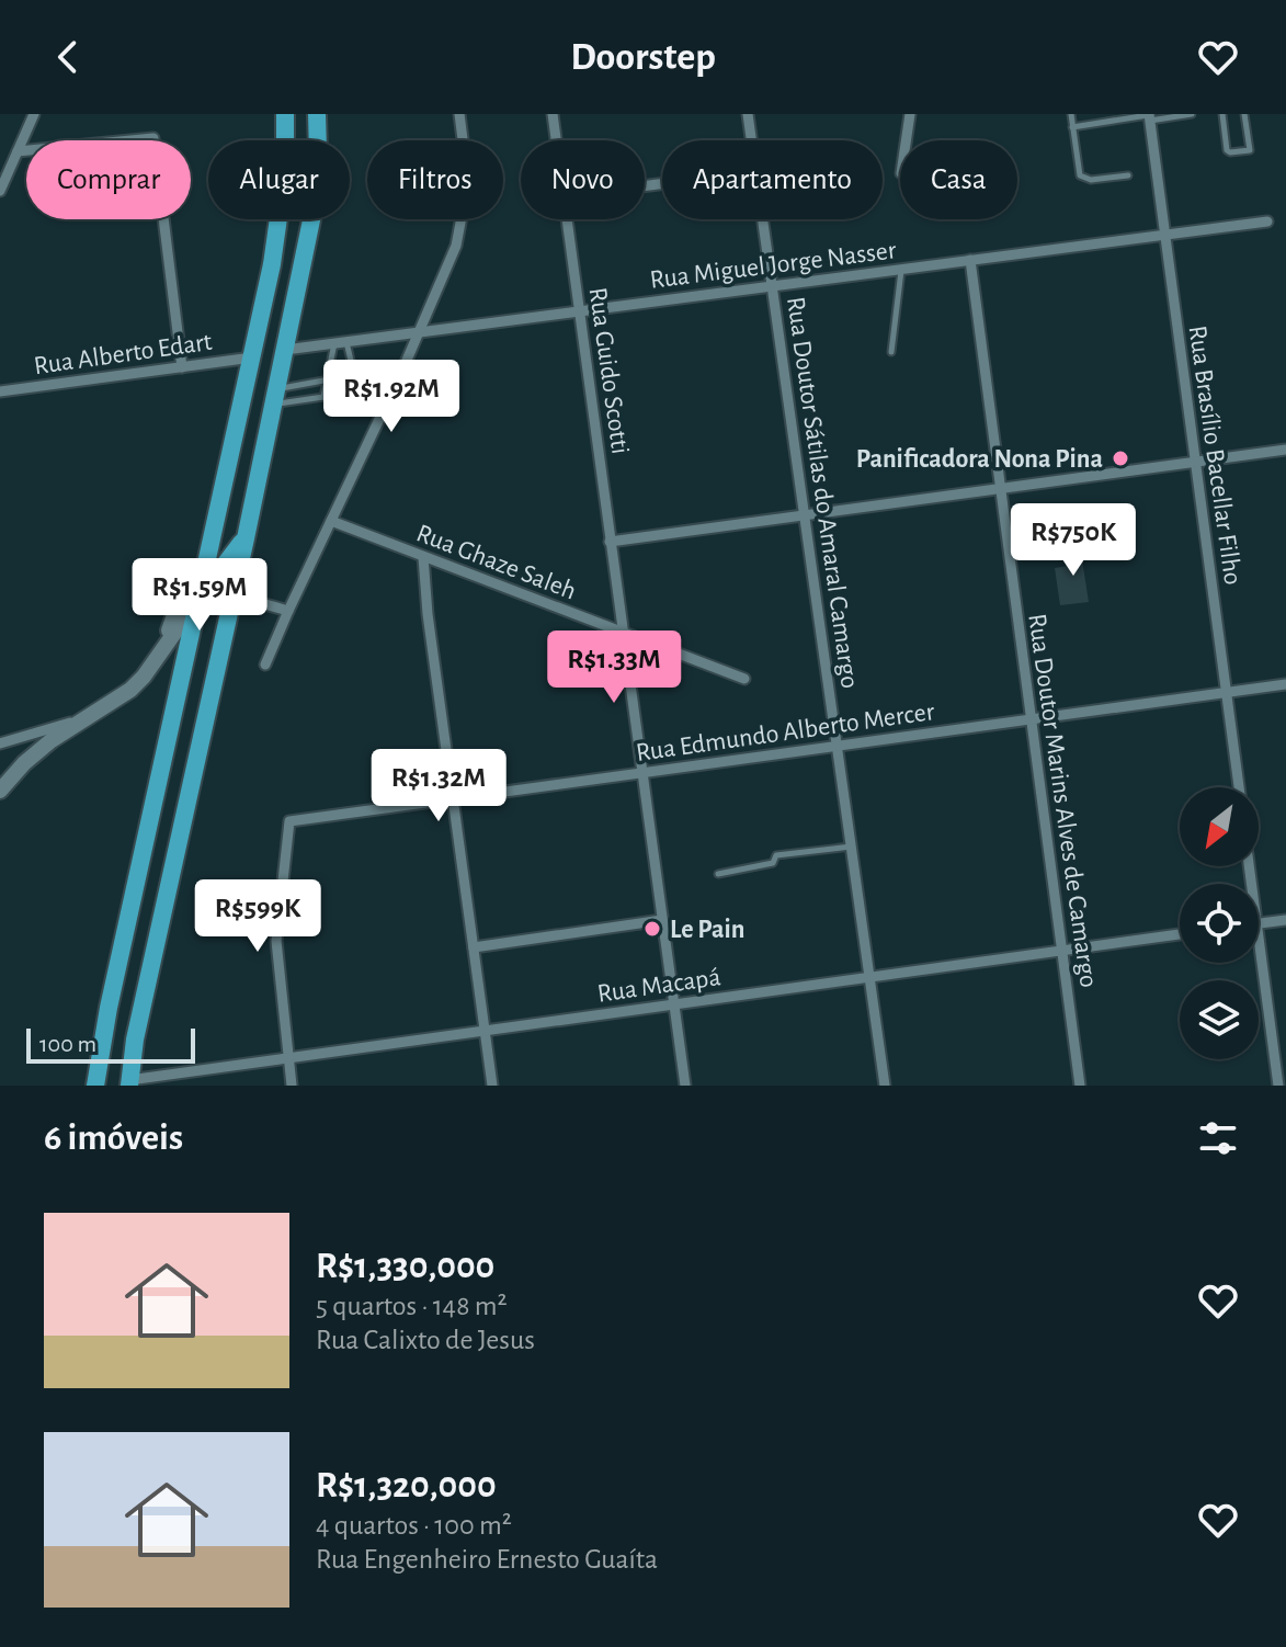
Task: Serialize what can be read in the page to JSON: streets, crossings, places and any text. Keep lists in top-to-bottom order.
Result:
{
  "streets": {
    "street": [
      "Rua Miguel Jorge Nasser",
      "Rua Alberto Edart",
      "Rua Guido Scotti",
      "Rua Brasílio Bacellar Filho",
      "Rua Doutor Sátilas do Amaral Camargo",
      "Rua Ghaze Saleh",
      "Rua Edmundo Alberto Mercer",
      "Rua Doutor Marins Alves de Camargo",
      "Rua Macapá"
    ]
  },
  "crossings": [
    ["Rua Miguel Jorge Nasser", "Rua Guido Scotti"],
    ["Rua Miguel Jorge Nasser", "Rua Brasílio Bacellar Filho"],
    ["Rua Miguel Jorge Nasser", "Rua Doutor Sátilas do Amaral Camargo"],
    ["Rua Miguel Jorge Nasser", "Rua Doutor Marins Alves de Camargo"],
    ["Rua Guido Scotti", "Rua Ghaze Saleh"],
    ["Rua Guido Scotti", "Rua Edmundo Alberto Mercer"],
    ["Rua Guido Scotti", "Rua Macapá"],
    ["Rua Brasílio Bacellar Filho", "Rua Edmundo Alberto Mercer"],
    ["Rua Doutor Sátilas do Amaral Camargo", "Rua Edmundo Alberto Mercer"],
    ["Rua Doutor Sátilas do Amaral Camargo", "Rua Macapá"],
    ["Rua Edmundo Alberto Mercer", "Rua Doutor Marins Alves de Camargo"],
    ["Rua Edmundo Alberto Mercer", "Rua Macapá"],
    ["Rua Doutor Marins Alves de Camargo", "Rua Macapá"]
  ],
  "places": ["Panificadora Nona Pina", "Le Pain"],
  "scale_bar": "100 m",
  "north": "bottom left",
  "page": {
    "header": "Doorstep",
    "chip": [
      "Comprar",
      "Alugar",
      "Filtros",
      "Novo",
      "Apartamento",
      "Casa"
    ],
    "price": [
      "R$1.92M",
      "R$750K",
      "R$1.59M",
      "R$1.33M",
      "R$1.32M",
      "R$599K"
    ],
    "scale": "100 m",
    "heading": "6 imóveis",
    "list": [
      {
        "name": "R$1,330,000",
        "note": "5 quartos · 148 m² · Rua Calixto de Jesus"
      },
      {
        "name": "R$1,320,000",
        "note": "4 quartos · 100 m² · Rua Engenheiro Ernesto Guaíta"
      }
    ]
  }
}
